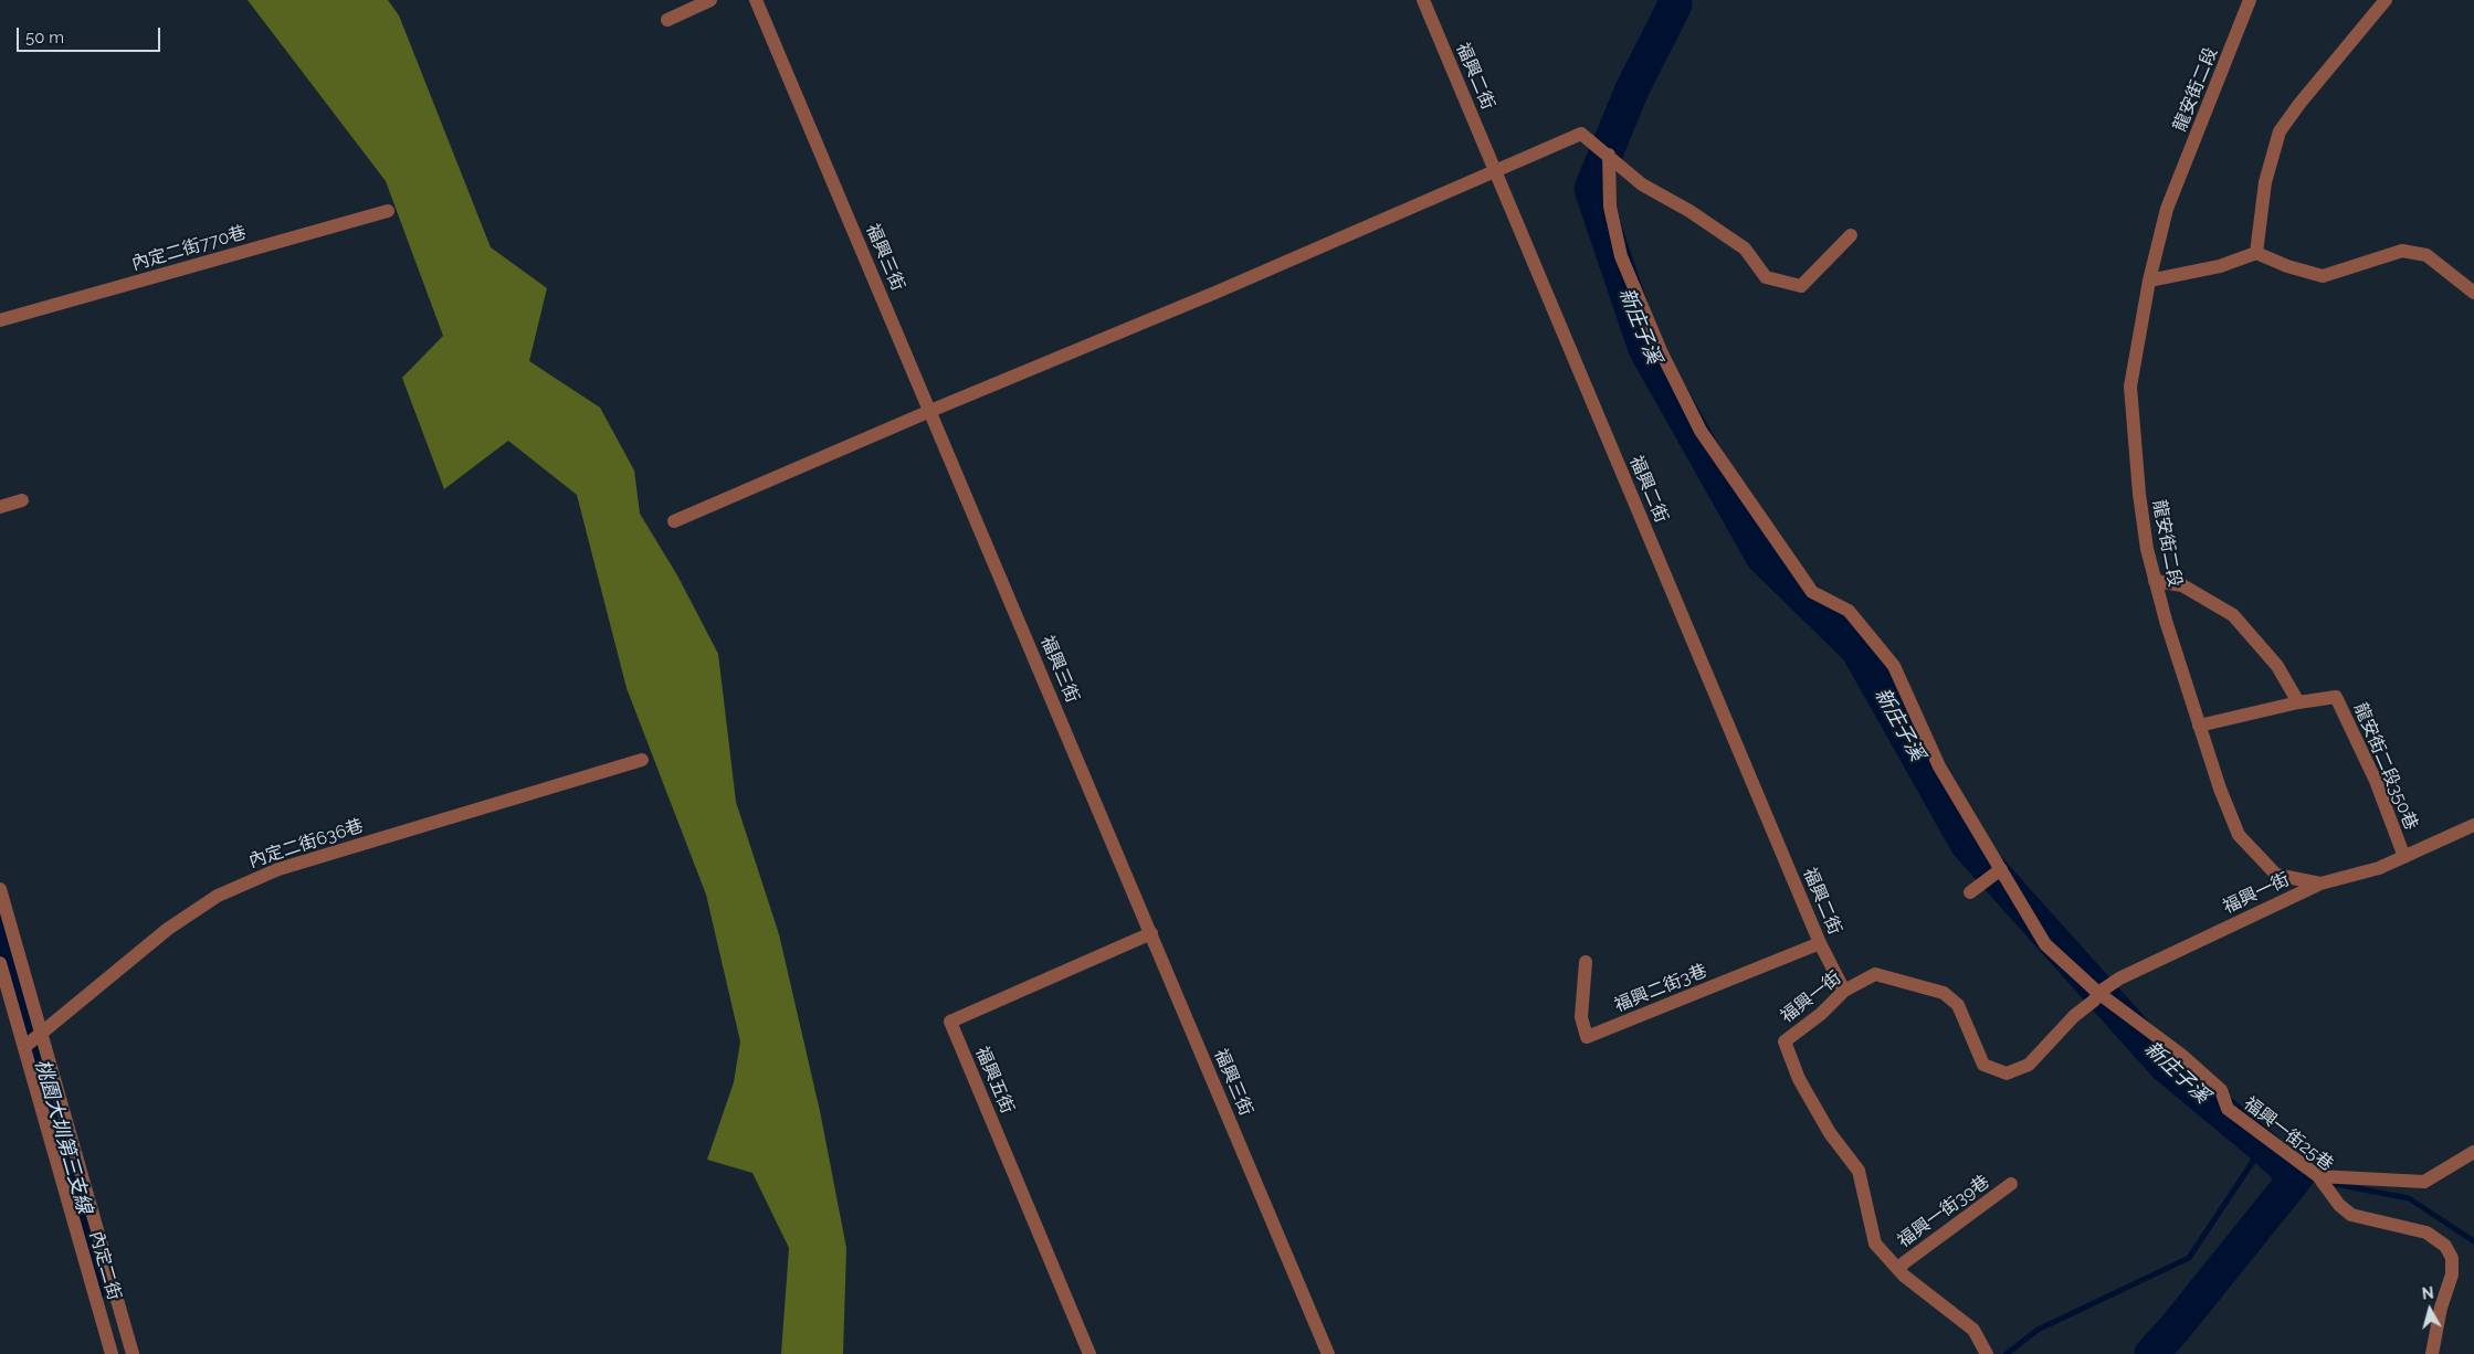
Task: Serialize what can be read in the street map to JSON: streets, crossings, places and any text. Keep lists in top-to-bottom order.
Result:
{
  "streets": {
    "street": [
      "福興二街",
      "龍安街二段",
      "內定二街770巷",
      "福興三街",
      "龍安街二段350巷",
      "內定二街636巷",
      "福興一街",
      "福興二街3巷",
      "福興五街",
      "福興一街25巷",
      "福興一街39巷",
      "內定二街"
    ]
  },
  "crossings": [
    ["福興二街", "福興一街"],
    ["福興二街", "福興二街3巷"],
    ["龍安街二段", "龍安街二段350巷"],
    ["龍安街二段", "福興一街"],
    ["福興三街", "福興五街"],
    ["內定二街636巷", "內定二街"],
    ["福興一街", "福興一街25巷"],
    ["福興一街", "福興一街39巷"]
  ],
  "water": ["新庄子溪", "桃園大圳第三支線"],
  "scale_bar": "50 m",
  "north": "top"
}
